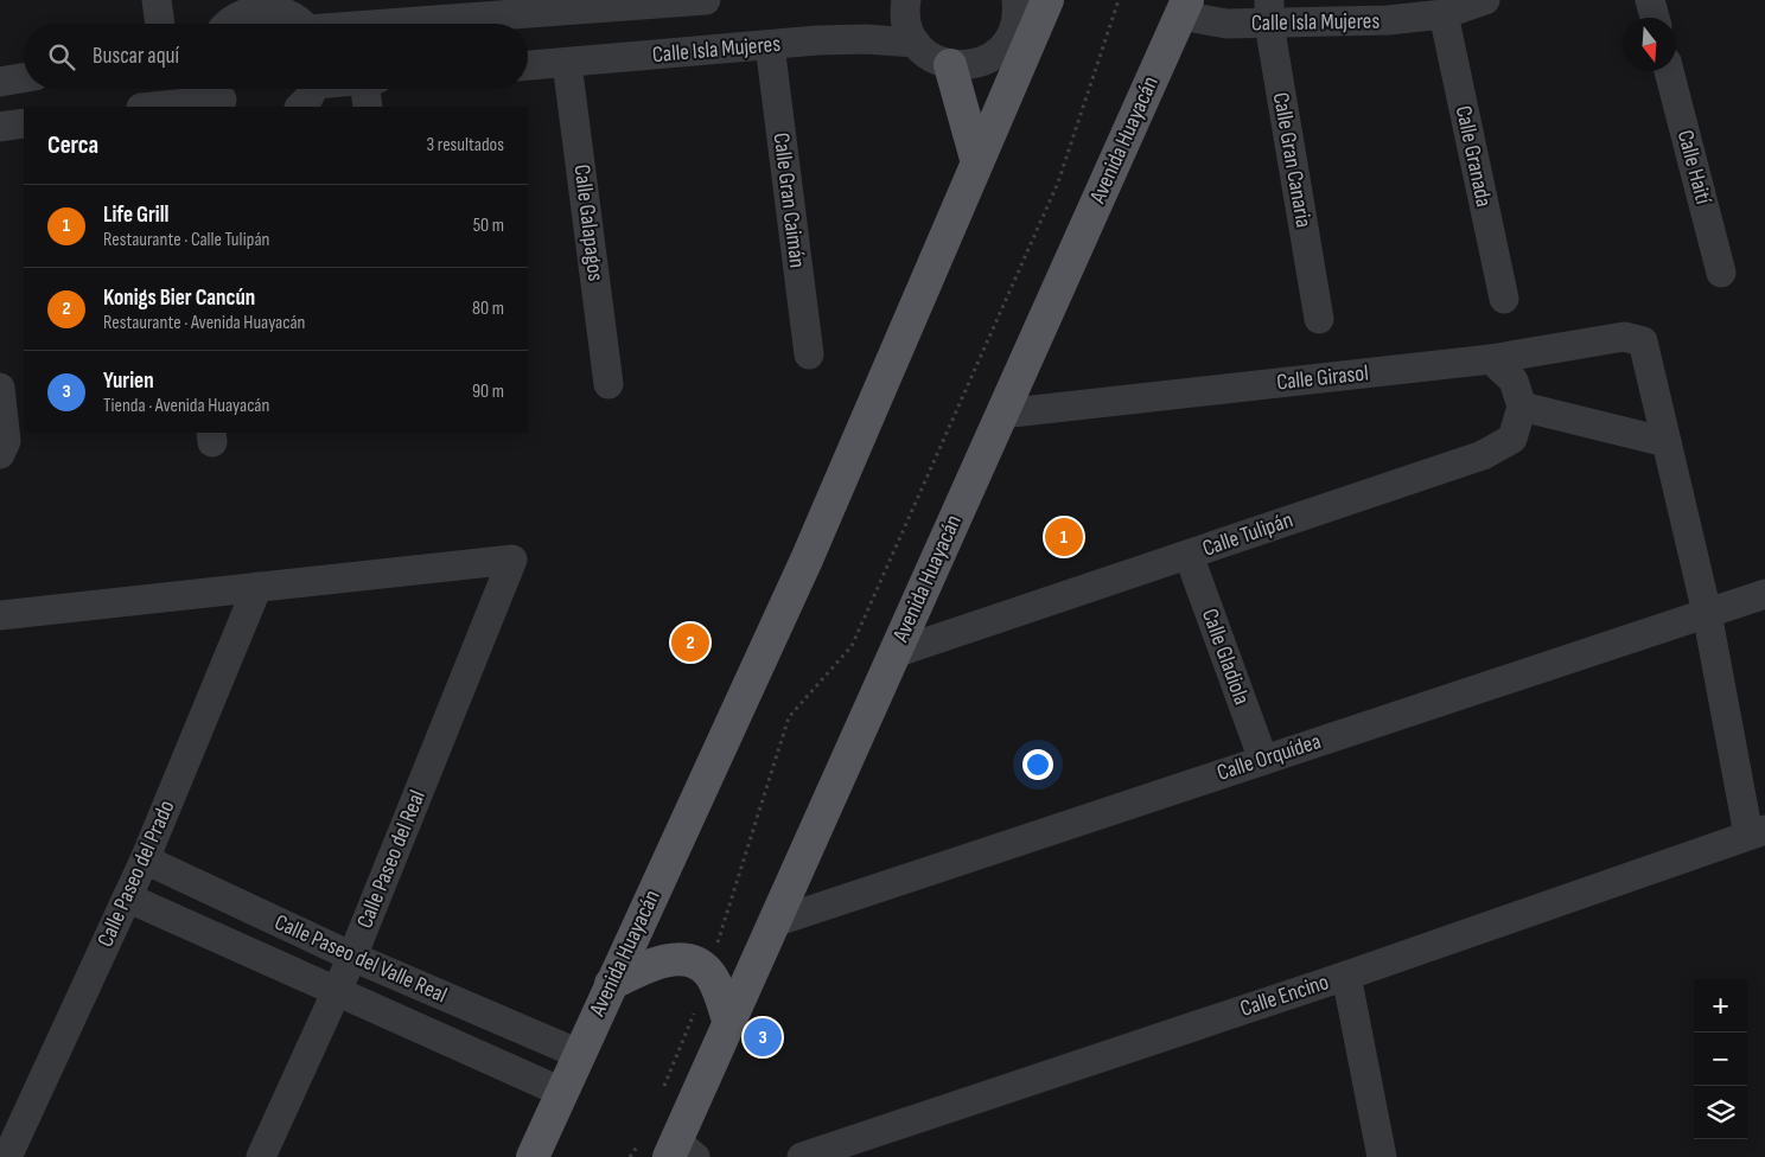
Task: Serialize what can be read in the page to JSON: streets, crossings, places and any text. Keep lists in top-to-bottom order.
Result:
{
  "streets": {
    "main road": ["Avenida Huayacán"],
    "street": [
      "Calle Isla Mujeres",
      "Calle Granada",
      "Calle Gran Canaria",
      "Calle Haití",
      "Calle Gran Caimán",
      "Calle Galapagos",
      "Calle Girasol",
      "Calle Tulipán",
      "Calle Gladiola",
      "Calle Orquídea",
      "Calle Paseo del Real",
      "Calle Paseo del Prado",
      "Calle Paseo del Valle Real",
      "Calle Encino"
    ]
  },
  "crossings": [
    ["Calle Isla Mujeres", "Avenida Huayacán"],
    ["Calle Isla Mujeres", "Calle Granada"],
    ["Calle Isla Mujeres", "Calle Gran Canaria"],
    ["Calle Isla Mujeres", "Calle Gran Caimán"],
    ["Calle Isla Mujeres", "Calle Galapagos"],
    ["Avenida Huayacán", "Calle Girasol"],
    ["Avenida Huayacán", "Calle Tulipán"],
    ["Avenida Huayacán", "Calle Orquídea"],
    ["Avenida Huayacán", "Calle Paseo del Valle Real"],
    ["Calle Tulipán", "Calle Gladiola"],
    ["Calle Gladiola", "Calle Orquídea"],
    ["Calle Paseo del Real", "Calle Paseo del Prado"],
    ["Calle Paseo del Real", "Calle Paseo del Valle Real"],
    ["Calle Paseo del Prado", "Calle Paseo del Valle Real"]
  ],
  "north": "bottom",
  "page": {
    "search": "Buscar aquí",
    "heading": ["Cerca", "3 resultados"],
    "list": [
      {
        "mark": "1",
        "name": "Life Grill",
        "note": "Restaurante · Calle Tulipán",
        "value": "50 m"
      },
      {
        "mark": "2",
        "name": "Konigs Bier Cancún",
        "note": "Restaurante · Avenida Huayacán",
        "value": "80 m"
      },
      {
        "mark": "3",
        "name": "Yurien",
        "note": "Tienda · Avenida Huayacán",
        "value": "90 m"
      }
    ],
    "pins": ["1", "2", "3"],
    "map_buttons": ["+", "−"]
  }
}
